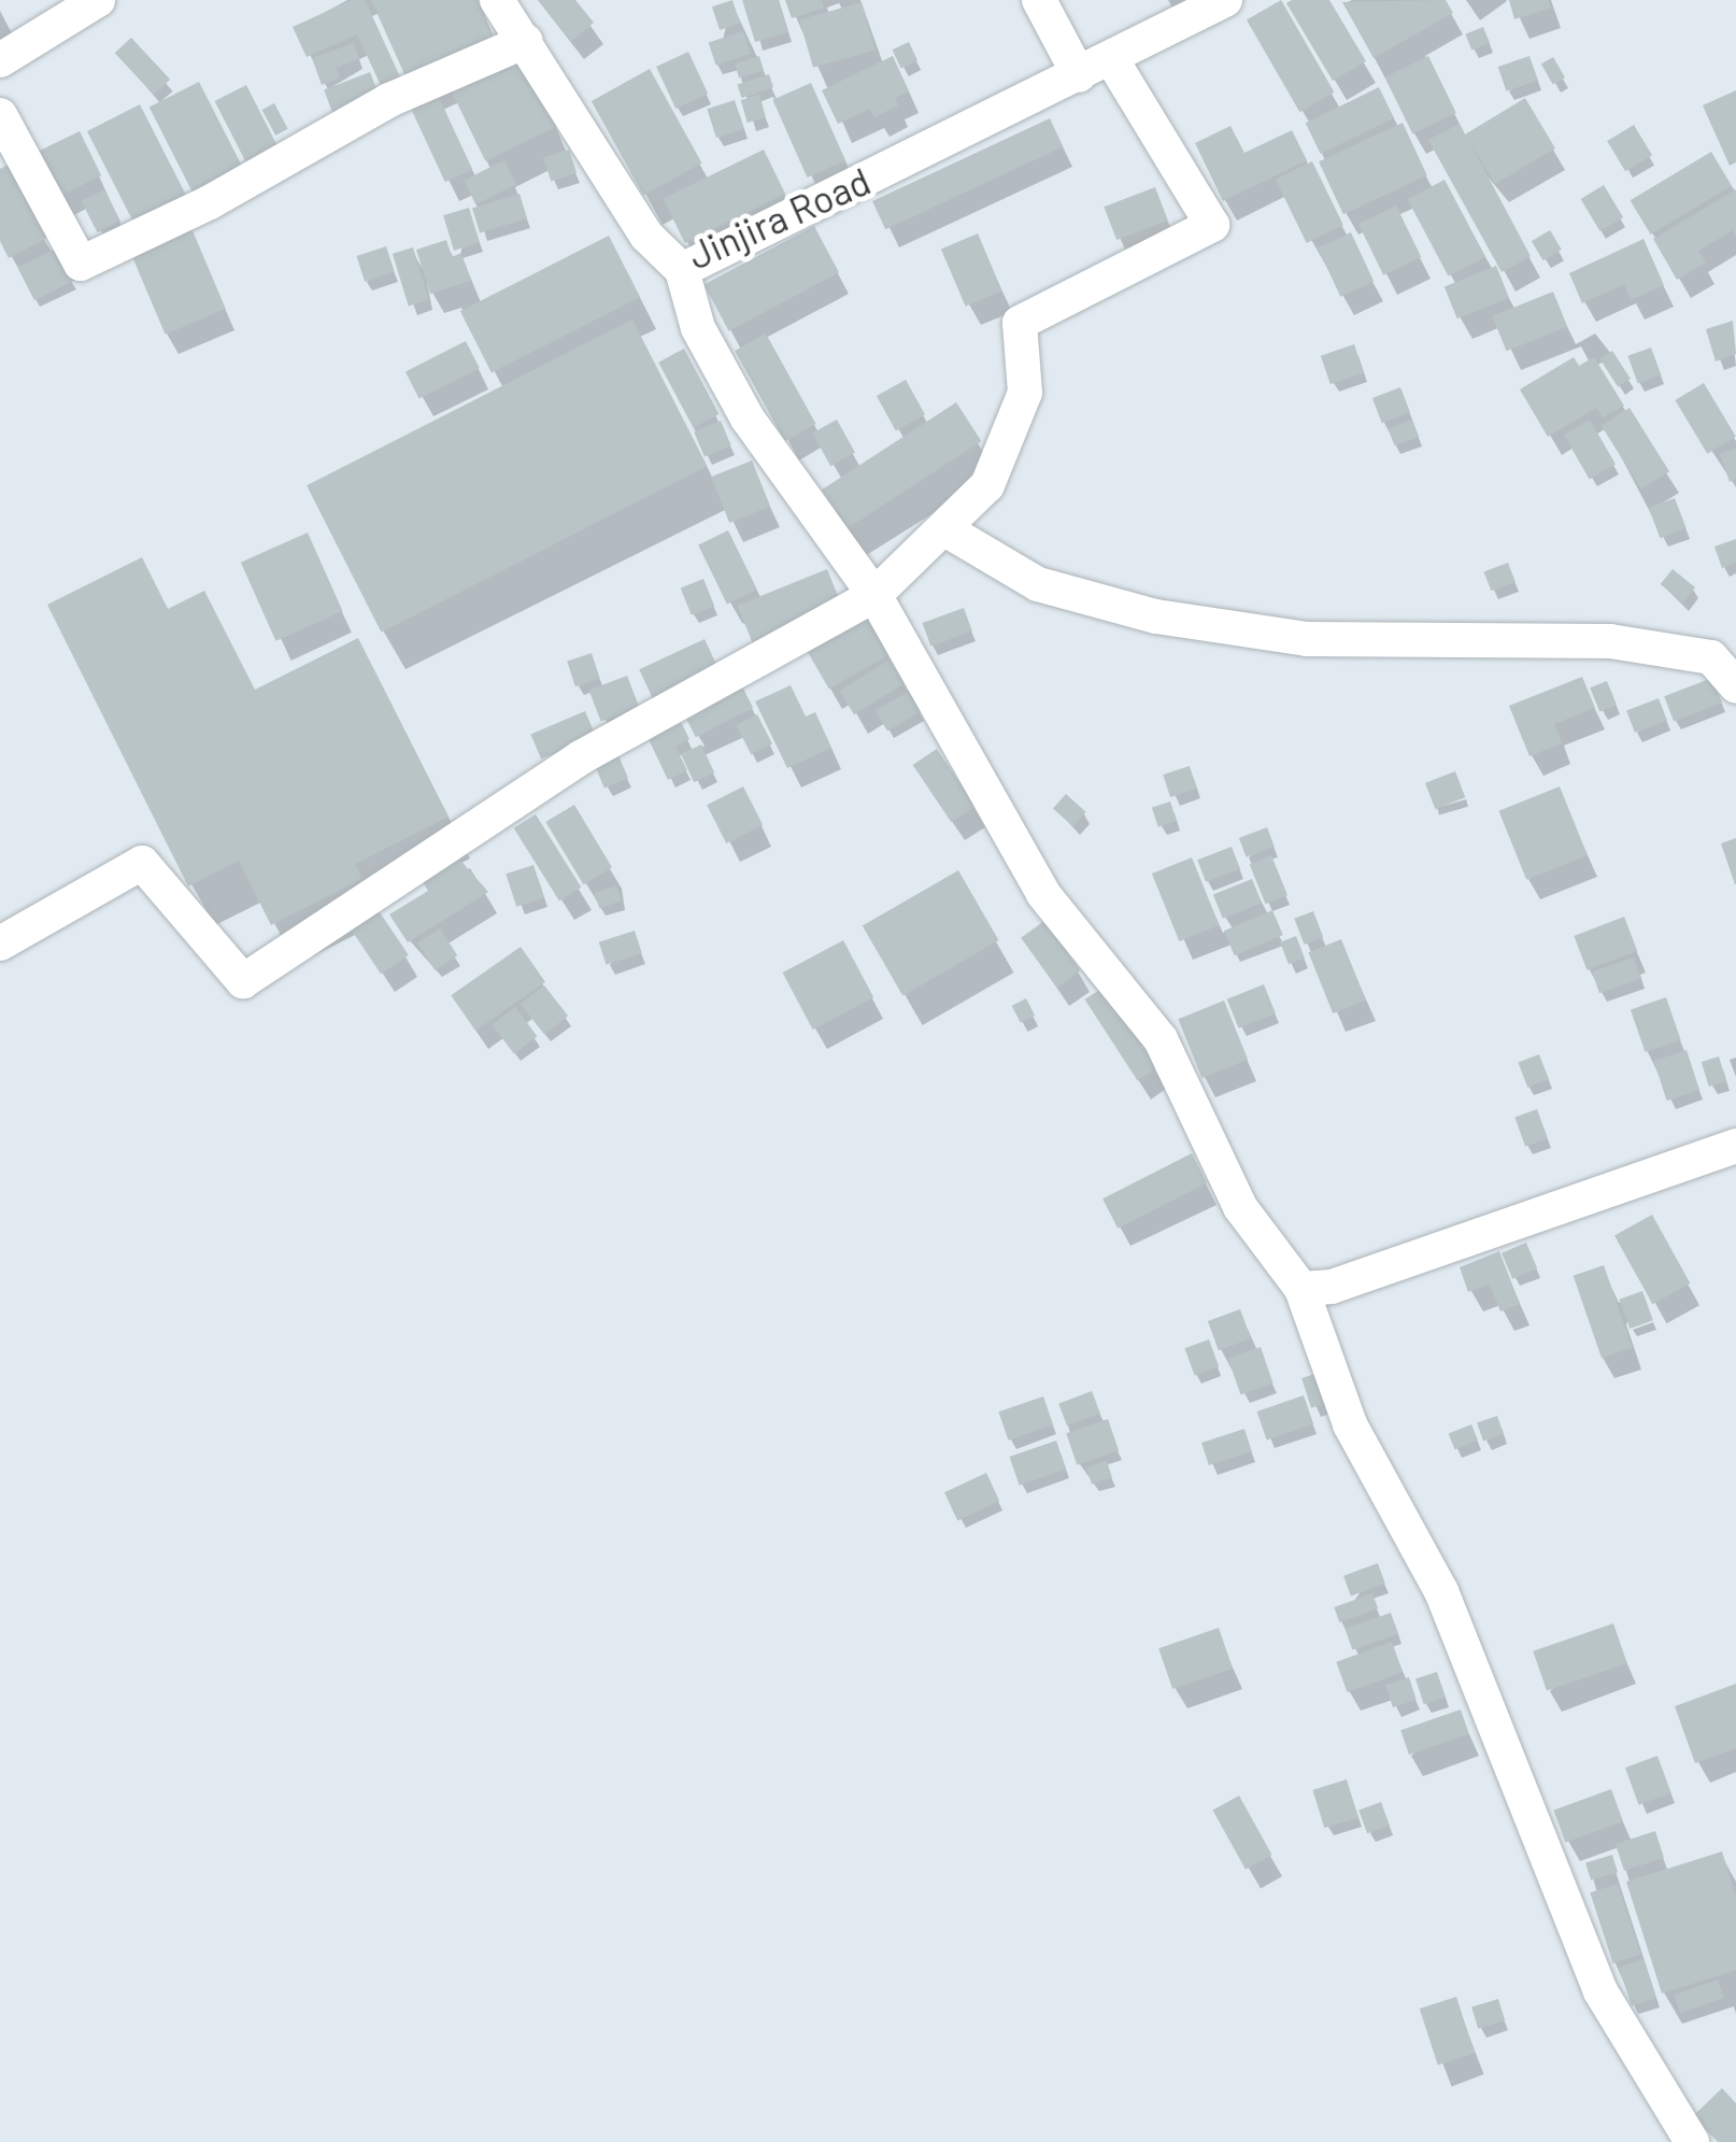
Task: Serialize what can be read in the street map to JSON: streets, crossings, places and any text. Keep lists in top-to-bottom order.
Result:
{
  "streets": {
    "street": ["Jinjira Road"]
  }
}
